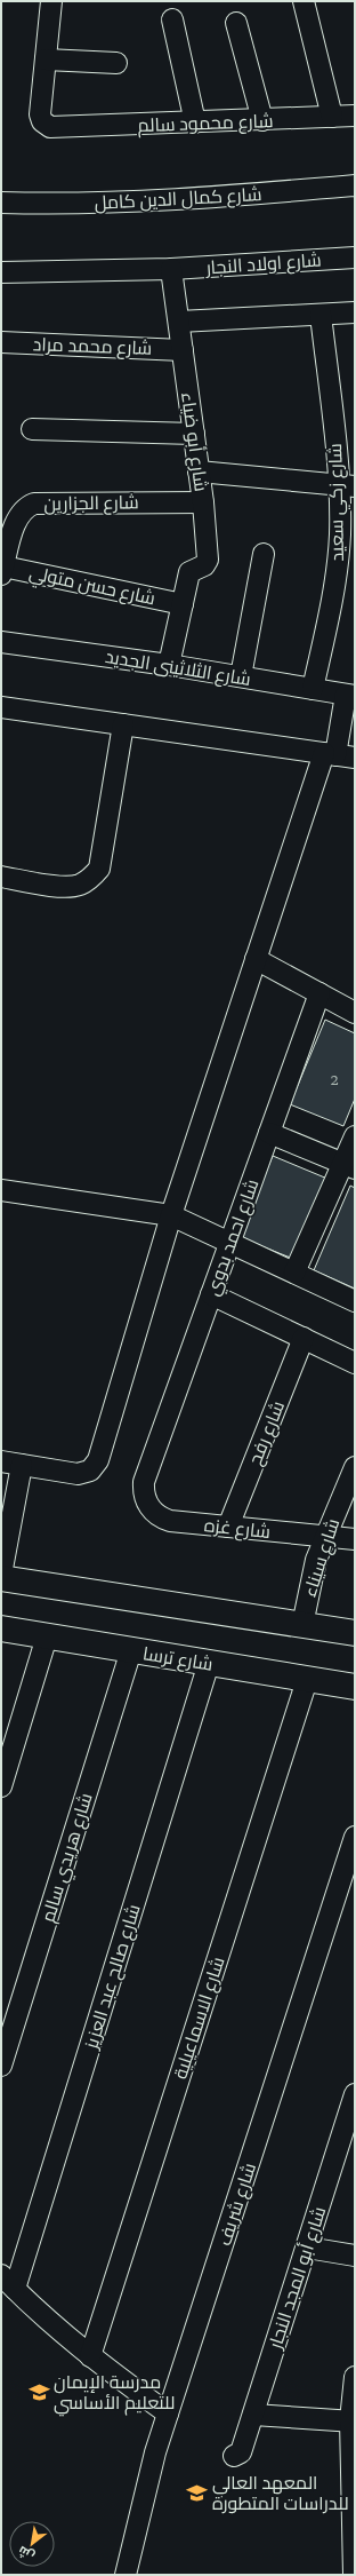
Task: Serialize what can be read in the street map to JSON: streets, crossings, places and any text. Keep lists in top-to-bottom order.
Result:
{
  "streets": {
    "main road": ["شارع ترسا"],
    "street": [
      "شارع محمود سالم",
      "شارع كمال الدين كامل",
      "شارع اولاد النجار",
      "شارع محمد مراد",
      "شارع أبو ضياء",
      "شارع الجزارين",
      "شارع زكي سعيد",
      "شارع حسن متولي",
      "شارع الثلاثينى الجديد",
      "شارع احمد بدوي",
      "شارع رفح",
      "شارع غزه",
      "شارع سيناء",
      "شارع هريدي سالم",
      "شارع صالح عبد العزيز",
      "شارع الاسماعيلية",
      "شارع شريف",
      "شارع أبو المجد النجار"
    ]
  },
  "crossings": [
    ["شارع اولاد النجار", "شارع أبو ضياء"],
    ["شارع محمد مراد", "شارع أبو ضياء"],
    ["شارع أبو ضياء", "شارع الجزارين"],
    ["شارع أبو ضياء", "شارع حسن متولي"],
    ["شارع الجزارين", "شارع حسن متولي"],
    ["شارع زكي سعيد", "شارع الثلاثينى الجديد"],
    ["شارع احمد بدوي", "شارع غزه"],
    ["شارع رفح", "شارع غزه"],
    ["شارع غزه", "شارع سيناء"],
    ["شارع ترسا", "شارع هريدي سالم"],
    ["شارع ترسا", "شارع صالح عبد العزيز"],
    ["شارع ترسا", "شارع الاسماعيلية"]
  ],
  "places": {
    "school or university": ["مدرسة الإيمان للتعليم الأساسي", "المعهد العالي للدراسات المتطورة"]
  },
  "house_numbers": ["2"],
  "north": "bottom left"
}
